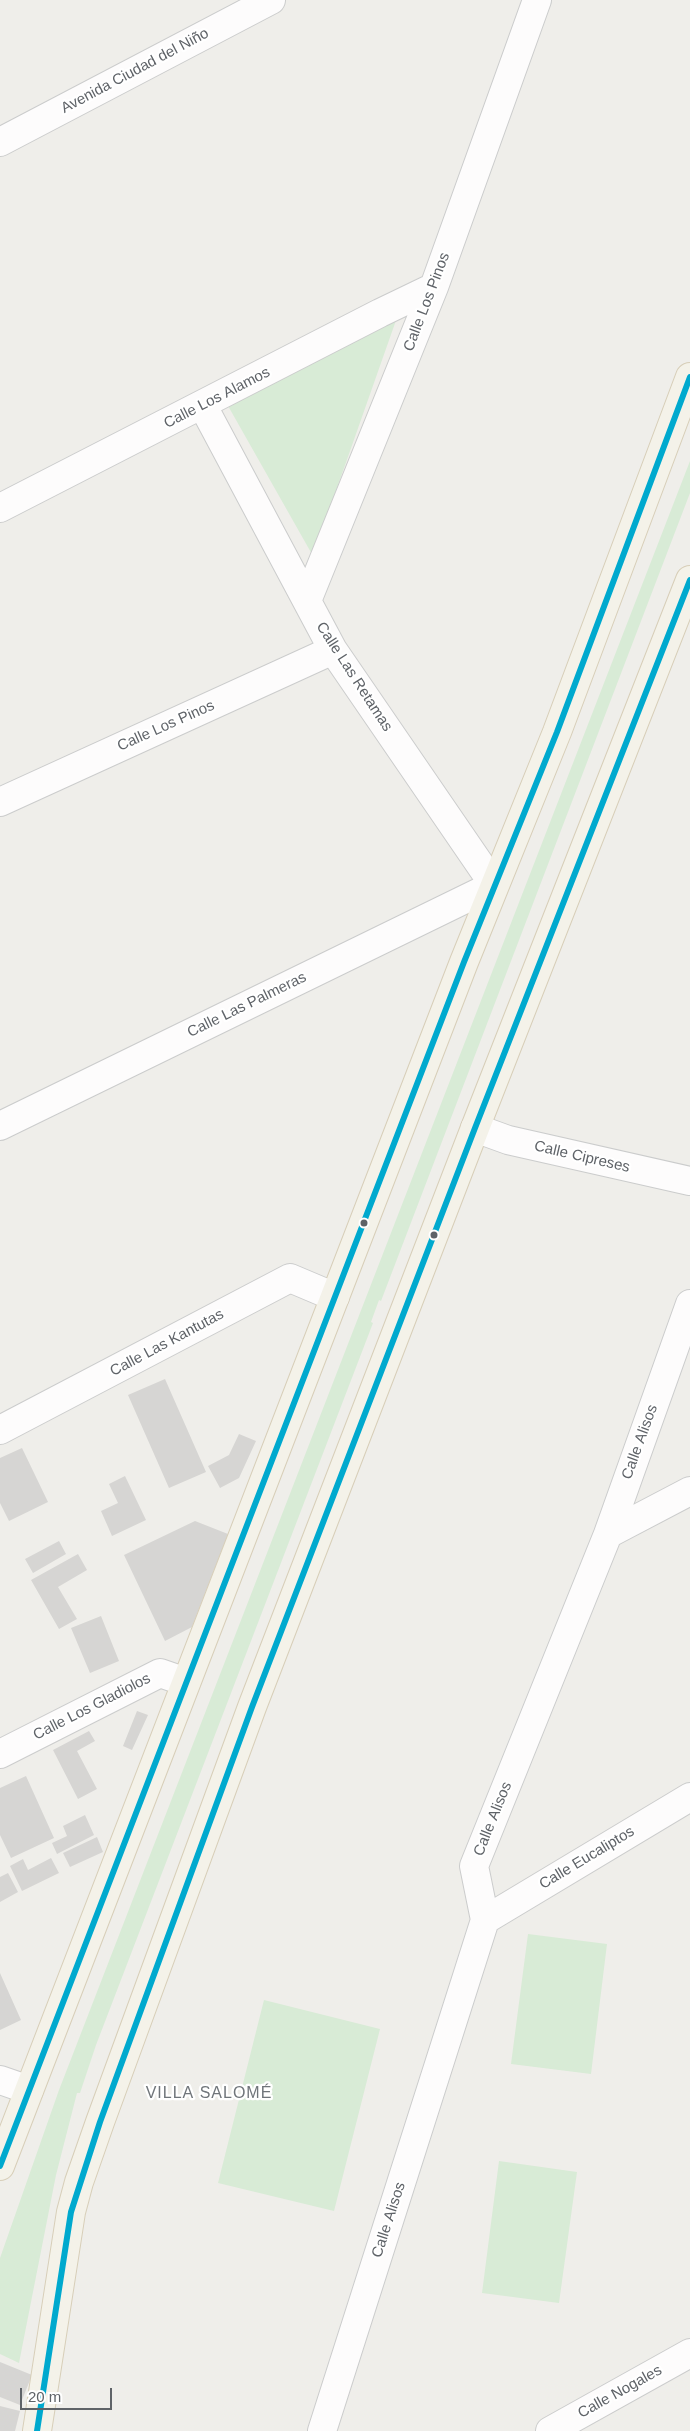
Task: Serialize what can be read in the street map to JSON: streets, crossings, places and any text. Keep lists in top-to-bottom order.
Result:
{
  "streets": {
    "street": [
      "Avenida Ciudad del Niño",
      "Calle Los Pinos",
      "Calle Los Alamos",
      "Calle Las Retamas",
      "Calle Las Palmeras",
      "Calle Cipreses",
      "Calle Las Kantutas",
      "Calle Alisos",
      "Calle Los Gladiolos",
      "Calle Eucaliptos",
      "Calle Nogales"
    ]
  },
  "crossings": [
    ["Calle Los Pinos", "Calle Los Alamos"],
    ["Calle Los Pinos", "Calle Las Retamas"],
    ["Calle Los Alamos", "Calle Las Retamas"],
    ["Calle Las Retamas", "Calle Las Palmeras"],
    ["Calle Alisos", "Calle Eucaliptos"]
  ],
  "districts": ["VILLA SALOMÉ"],
  "scale_bar": "20 m"
}
